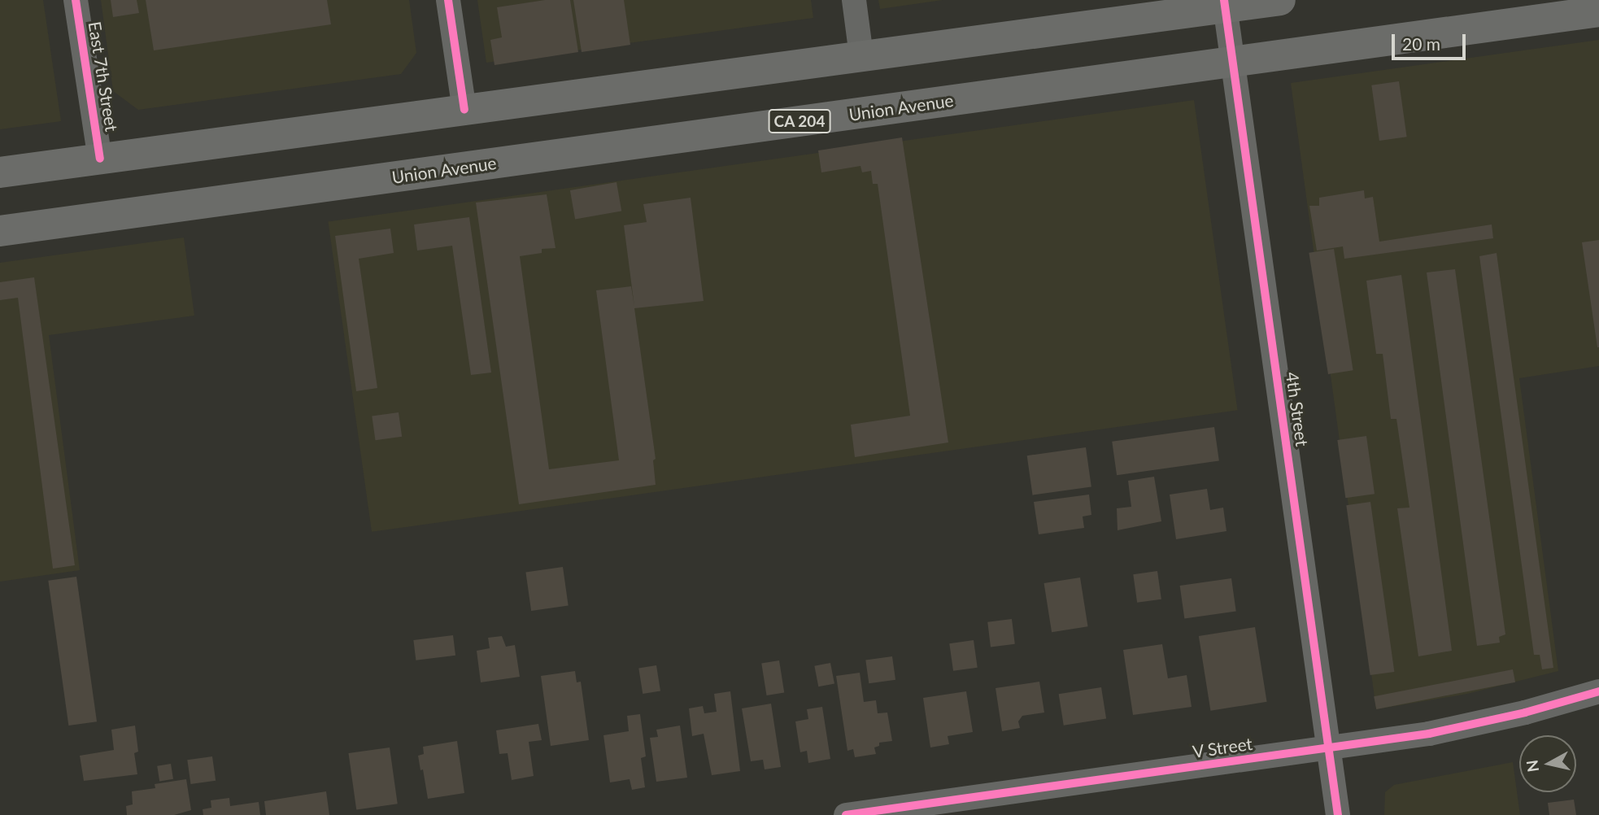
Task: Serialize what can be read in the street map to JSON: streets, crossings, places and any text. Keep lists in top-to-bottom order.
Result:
{
  "streets": {
    "highway": ["Union Avenue", "CA 204"],
    "street": ["East 7th Street", "4th Street", "V Street"]
  },
  "crossings": [
    ["Union Avenue", "4th Street"],
    ["4th Street", "V Street"]
  ],
  "scale_bar": "20 m",
  "north": "left"
}
